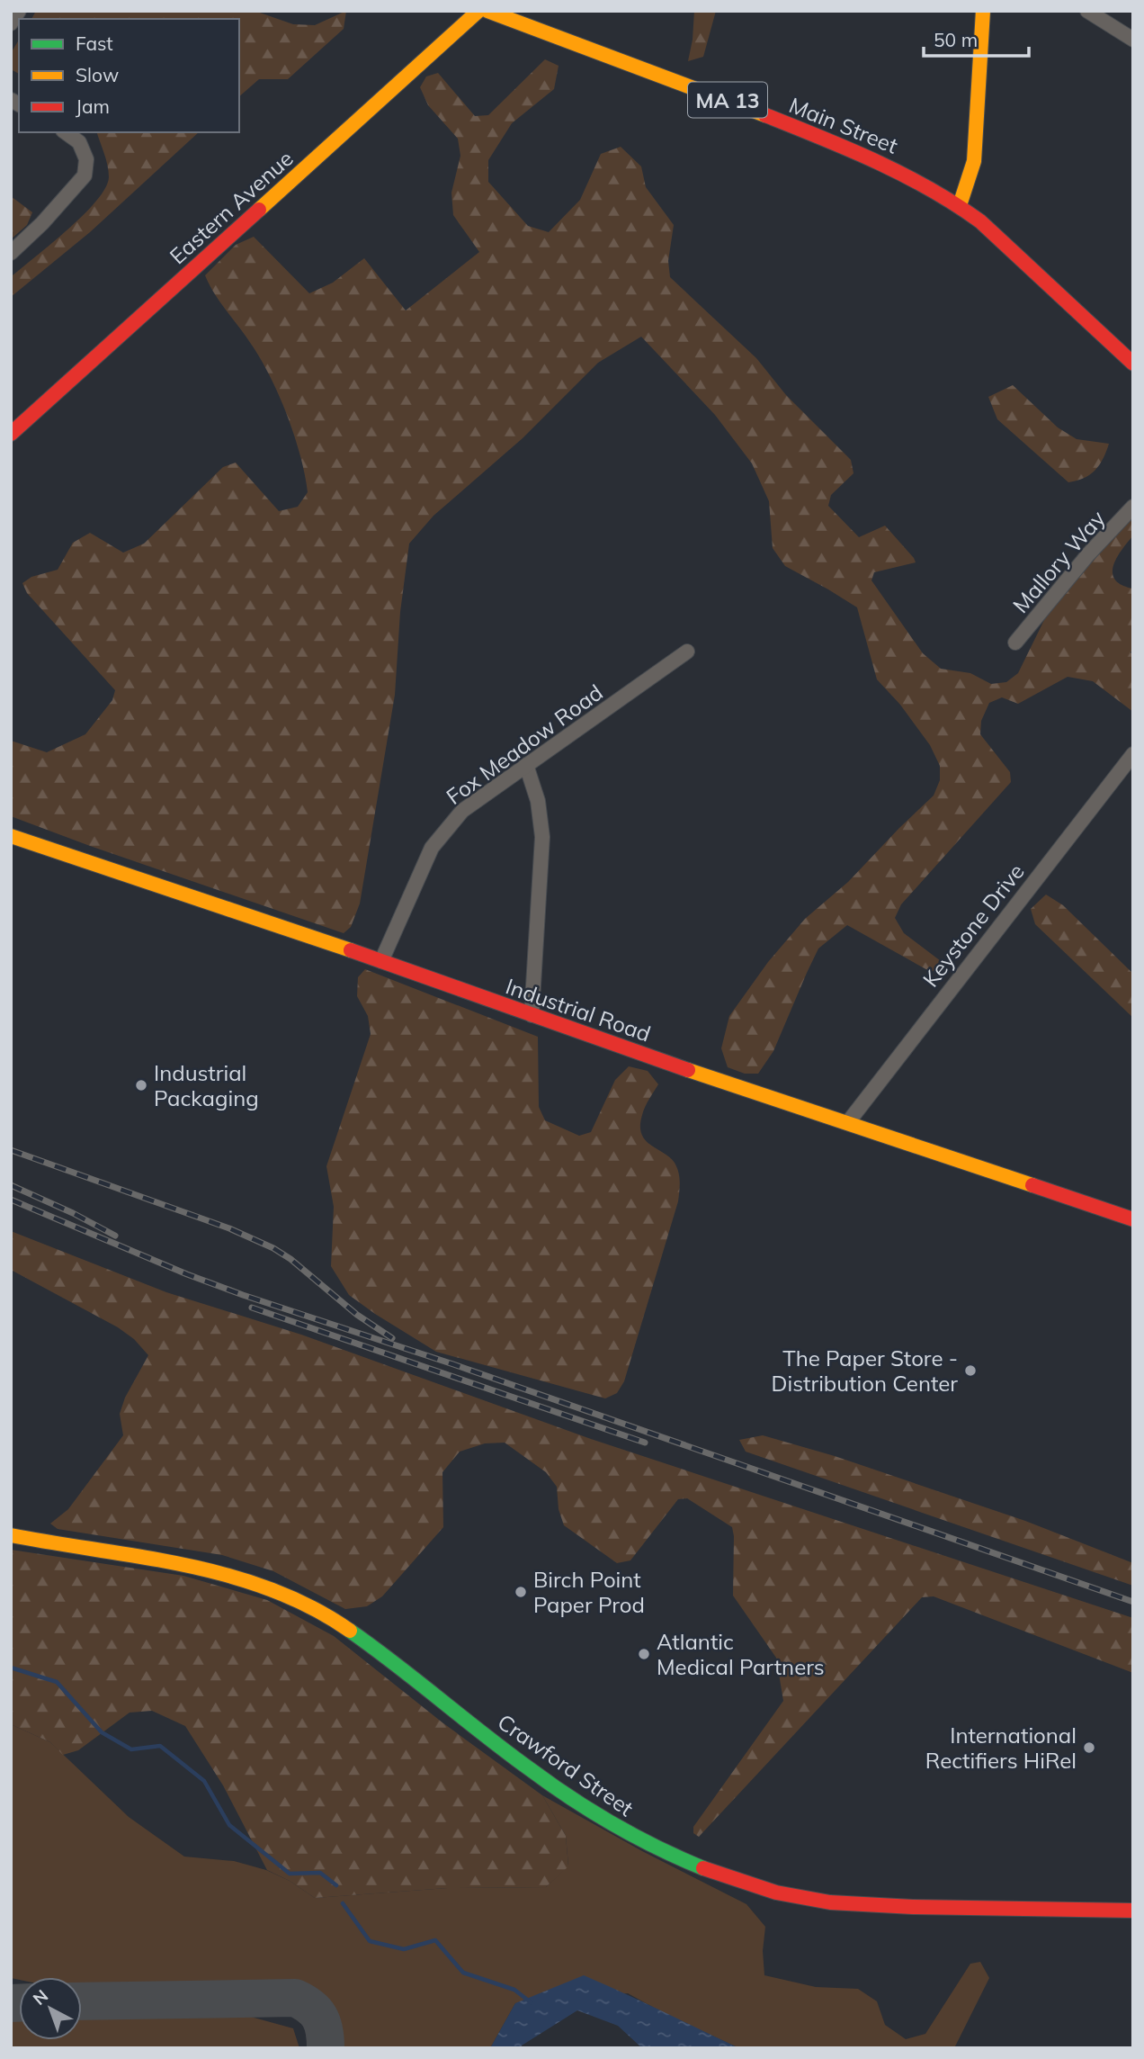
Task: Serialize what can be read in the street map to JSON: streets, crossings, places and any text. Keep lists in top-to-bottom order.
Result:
{
  "streets": {
    "street": [
      "MA 13",
      "Main Street",
      "Eastern Avenue",
      "Mallory Way",
      "Fox Meadow Road",
      "Keystone Drive",
      "Industrial Road",
      "Crawford Street"
    ]
  },
  "crossings": [
    ["Fox Meadow Road", "Industrial Road"],
    ["Keystone Drive", "Industrial Road"]
  ],
  "places": [
    "Industrial Packaging",
    "The Paper Store - Distribution Center",
    "Birch Point Paper Prod",
    "Atlantic Medical Partners",
    "International Rectifiers HiRel"
  ],
  "legend": ["Fast", "Slow", "Jam"],
  "scale_bar": "50 m",
  "north": "top left"
}
